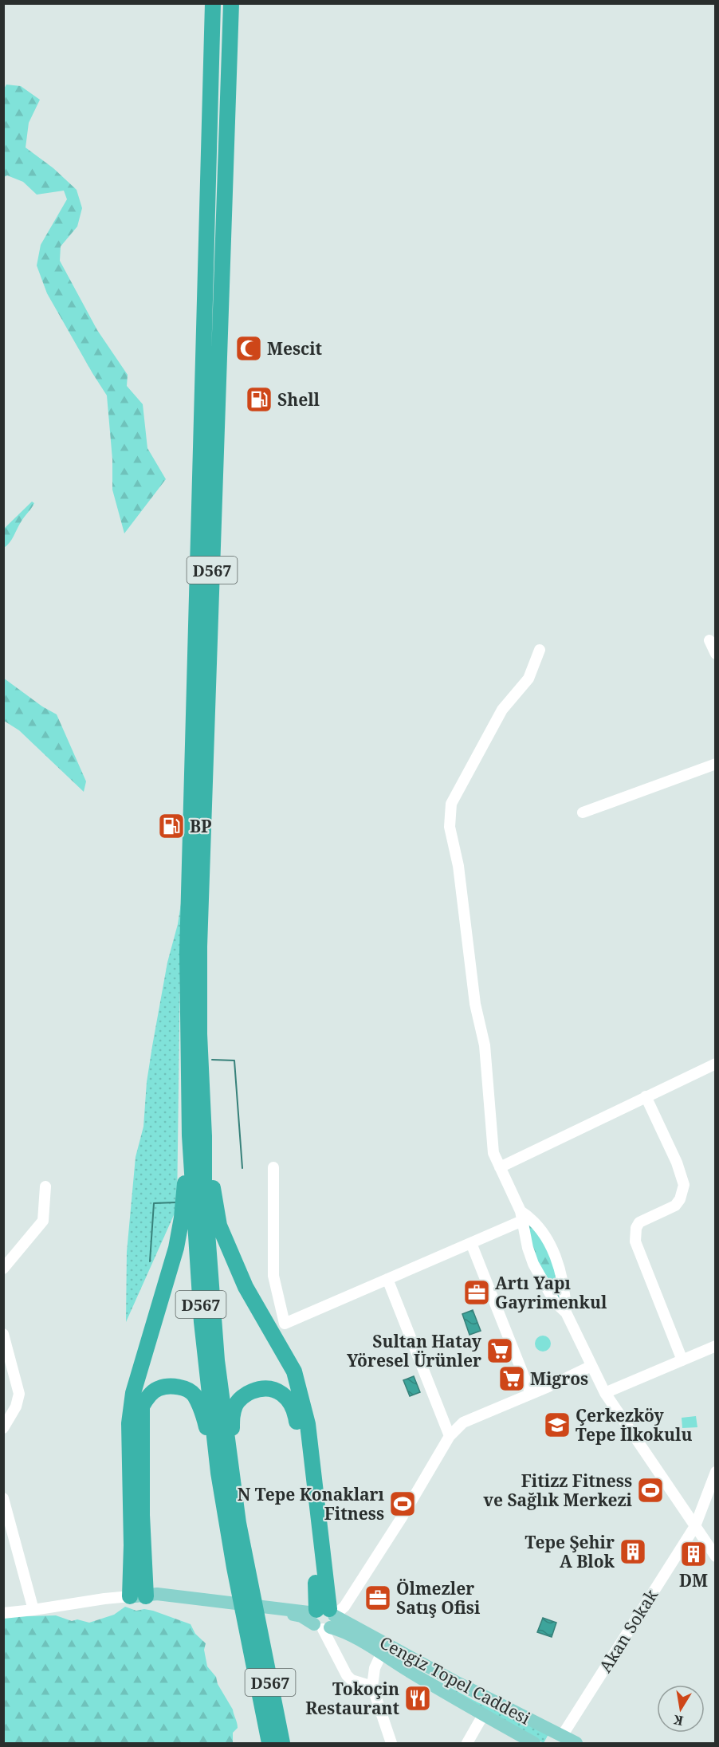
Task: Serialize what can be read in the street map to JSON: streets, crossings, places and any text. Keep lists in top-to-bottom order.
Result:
{
  "streets": {
    "highway": ["D567"],
    "main road": ["Cengiz Topel Caddesi"],
    "street": ["Akan Sokak"]
  },
  "crossings": [
    ["Akan Sokak", "Cengiz Topel Caddesi"]
  ],
  "places": {
    "mosque": ["Mescit"],
    "fuel station": ["Shell", "BP"],
    "office": ["Artı Yapı Gayrimenkul", "Ölmezler Satış Ofisi"],
    "supermarket": ["Sultan Hatay Yöresel Ürünler", "Migros"],
    "school or university": ["Çerkezköy Tepe İlkokulu"],
    "sports": ["Fitizz Fitness ve Sağlık Merkezi", "N Tepe Konakları Fitness"],
    "building": ["Tepe Şehir A Blok", "DM"],
    "restaurant": ["Tokoçin Restaurant"]
  },
  "north": "bottom"
}
